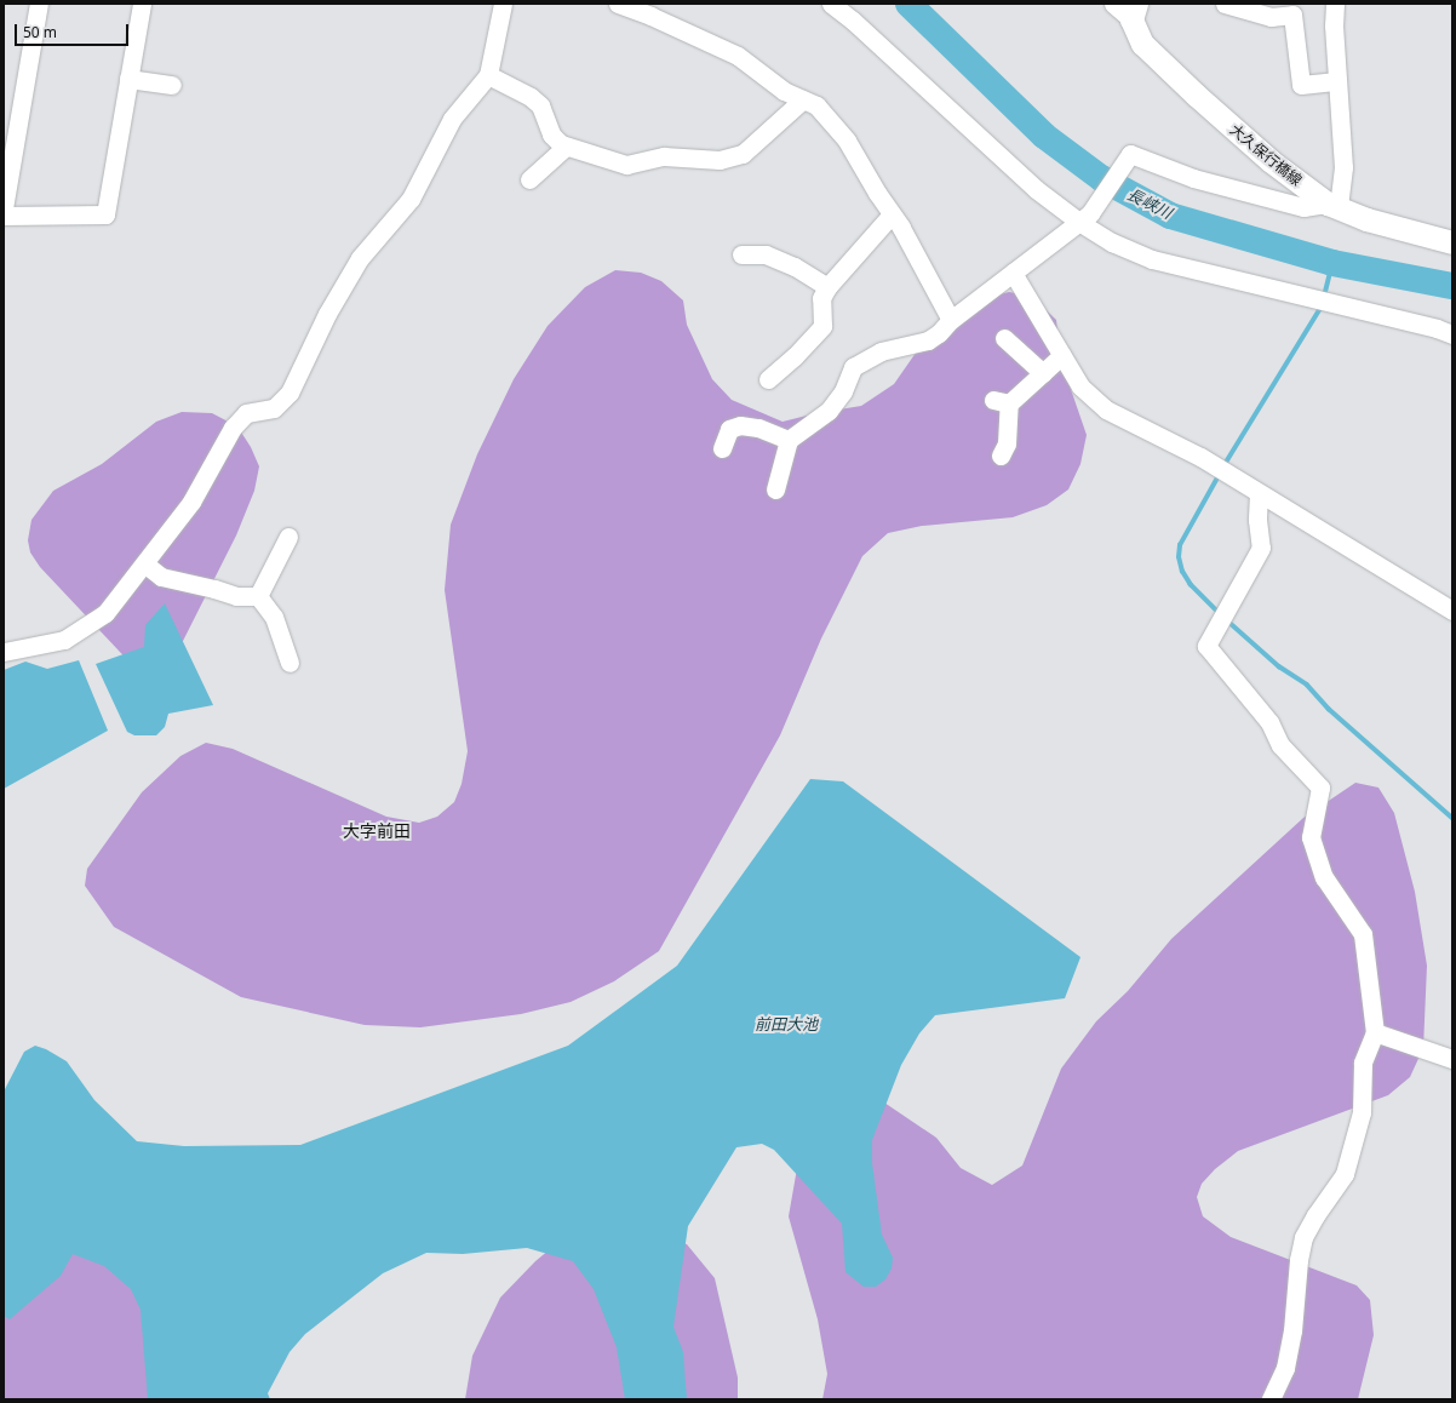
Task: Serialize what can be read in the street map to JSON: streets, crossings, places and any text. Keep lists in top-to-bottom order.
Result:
{
  "streets": {
    "main road": ["大久保行橋線"]
  },
  "districts": ["大字前田"],
  "water": ["長峡川", "前田大池"],
  "scale_bar": "50 m"
}
